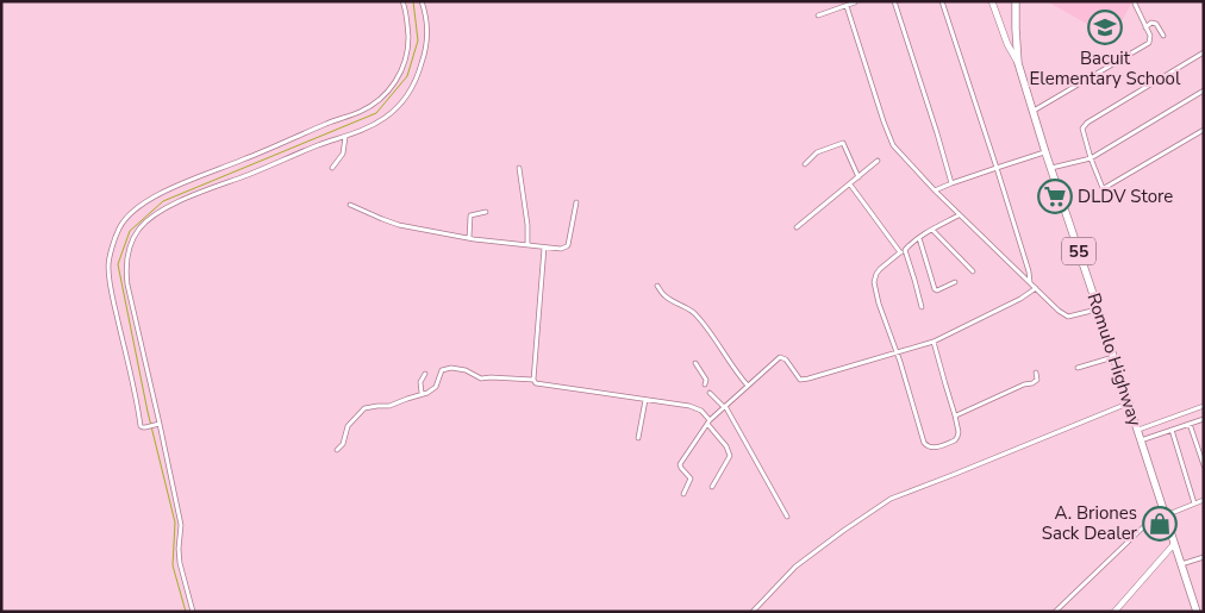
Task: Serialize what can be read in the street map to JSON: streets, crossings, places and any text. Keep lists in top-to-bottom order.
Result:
{
  "streets": {
    "highway": ["55", "Romulo Highway"]
  },
  "places": {
    "school or university": ["Bacuit Elementary School"],
    "supermarket": ["DLDV Store"],
    "shop": ["A. Briones Sack Dealer"]
  }
}
